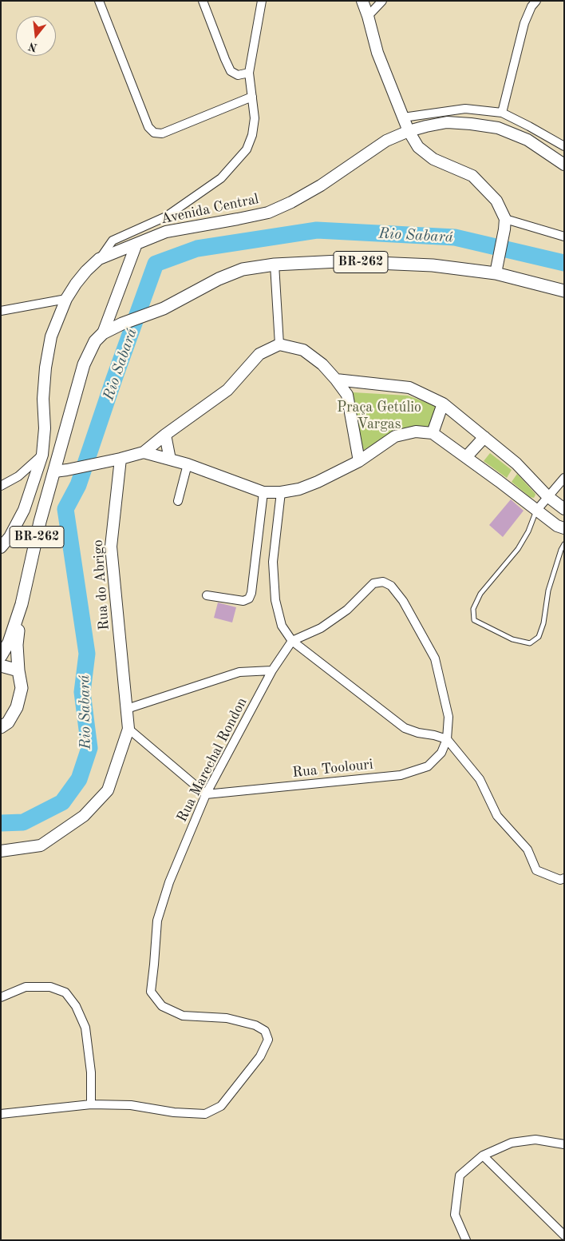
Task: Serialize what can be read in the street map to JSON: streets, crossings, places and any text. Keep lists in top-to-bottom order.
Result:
{
  "streets": {
    "main road": ["BR-262"],
    "street": [
      "Avenida Central",
      "Rua do Abrigo",
      "Rua Marechal Rondon",
      "Rua Toolouri"
    ]
  },
  "crossings": [
    ["Rua Marechal Rondon", "Rua Toolouri"]
  ],
  "water": ["Rio Sabará"],
  "parks": ["Praça Getúlio Vargas"],
  "north": "bottom"
}
